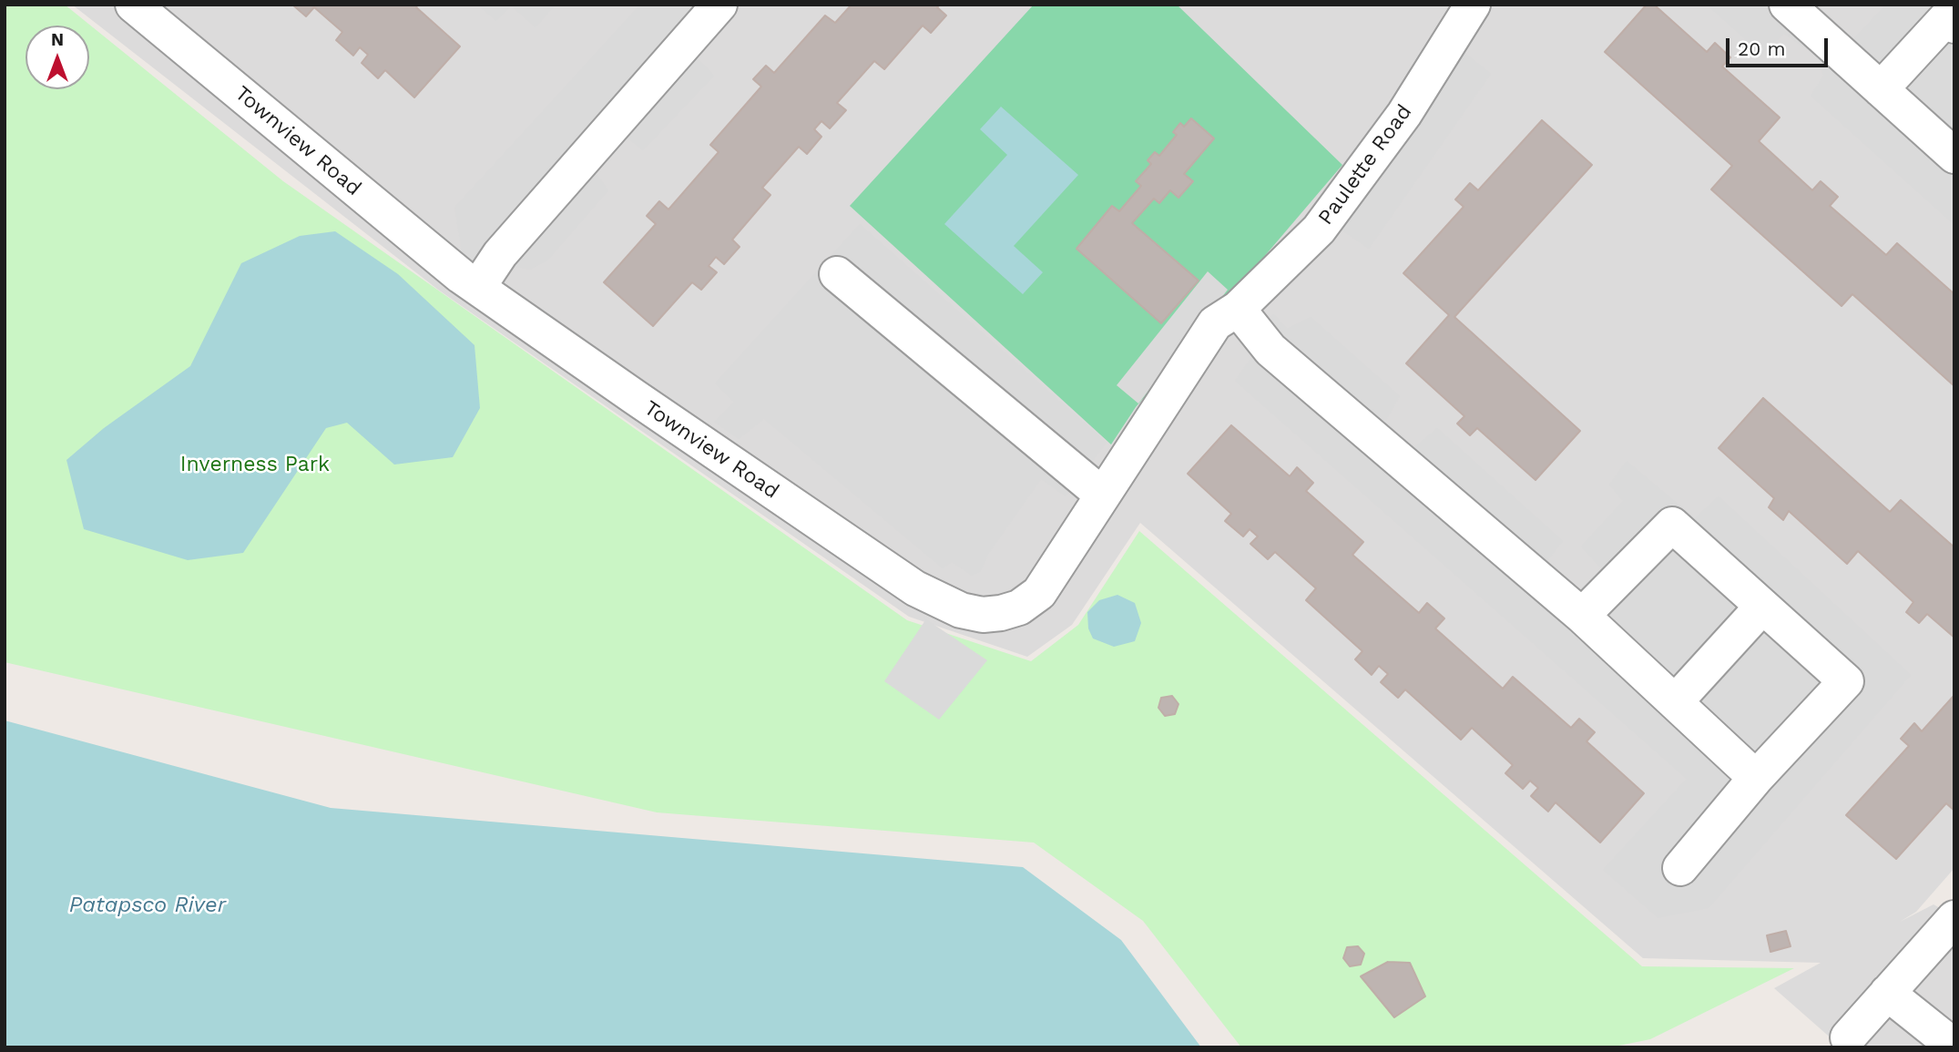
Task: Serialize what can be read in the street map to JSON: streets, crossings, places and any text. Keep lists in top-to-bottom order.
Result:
{
  "streets": {
    "street": ["Townview Road", "Paulette Road"]
  },
  "crossings": [
    ["Townview Road", "Paulette Road"]
  ],
  "water": ["Patapsco River"],
  "parks": ["Inverness Park"],
  "scale_bar": "20 m",
  "north": "top"
}
